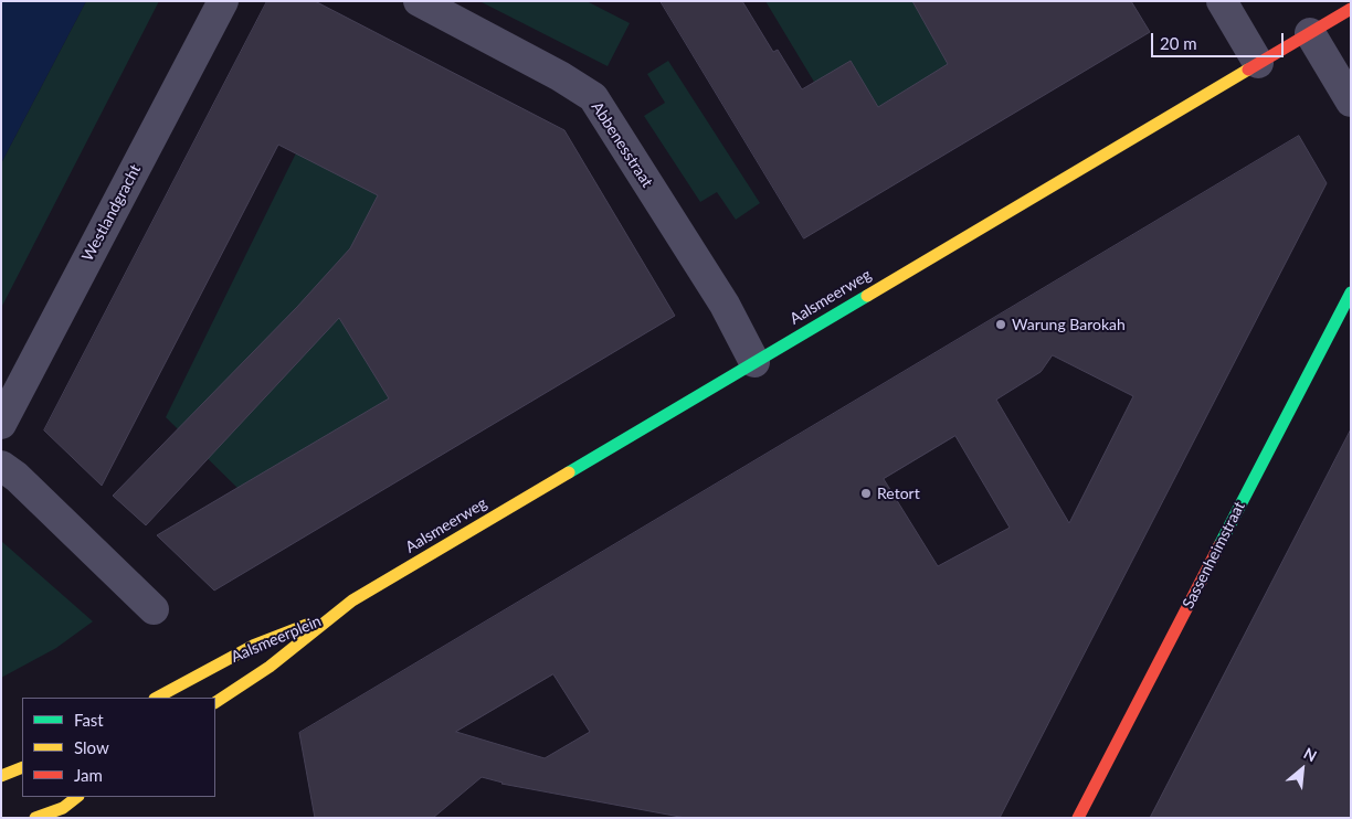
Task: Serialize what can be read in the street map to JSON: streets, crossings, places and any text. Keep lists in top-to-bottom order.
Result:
{
  "streets": {
    "main road": ["Aalsmeerweg", "Sassenheimstraat", "Aalsmeerplein"],
    "street": ["Abbenesstraat", "Westlandgracht"]
  },
  "crossings": [
    ["Abbenesstraat", "Aalsmeerweg"],
    ["Aalsmeerweg", "Aalsmeerplein"]
  ],
  "places": ["Warung Barokah", "Retort"],
  "legend": ["Fast", "Slow", "Jam"],
  "scale_bar": "20 m",
  "north": "top right"
}
